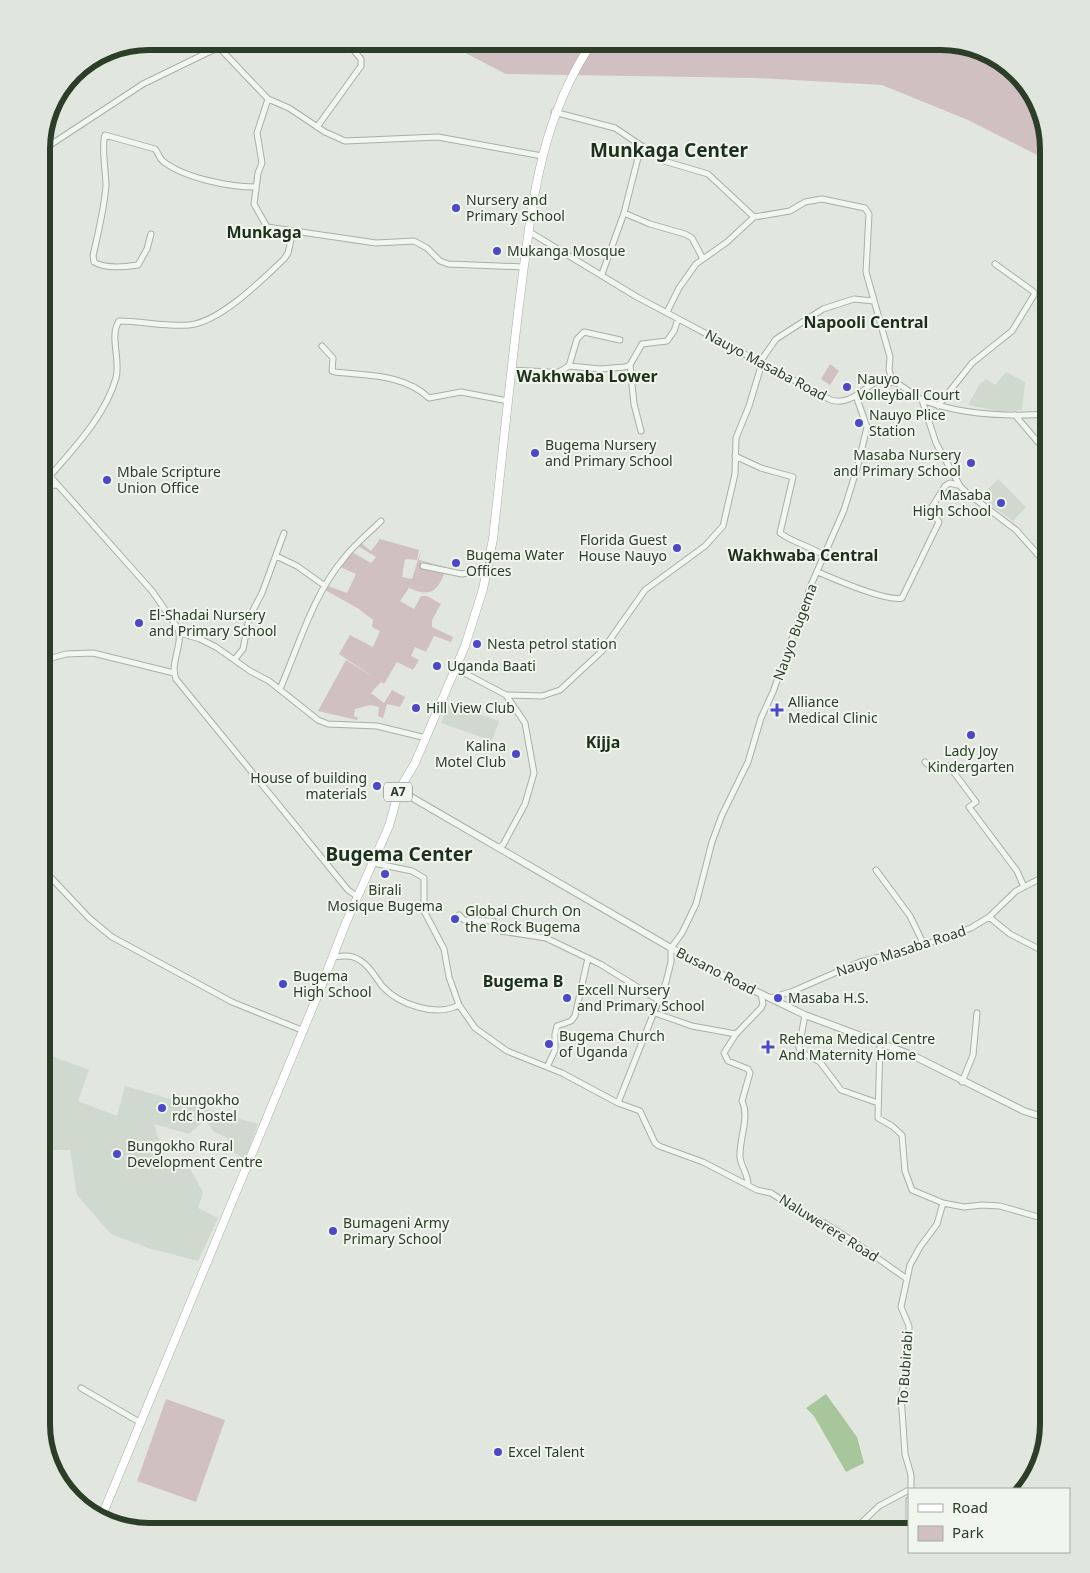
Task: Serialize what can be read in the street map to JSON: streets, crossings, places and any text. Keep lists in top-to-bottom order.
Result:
{
  "streets": {
    "main road": ["A7"],
    "street": [
      "Nauyo Masaba Road",
      "Nauyo Bugema",
      "Busano Road",
      "Naluwerere Road",
      "To Bubirabi"
    ]
  },
  "crossings": [
    ["Nauyo Masaba Road", "Nauyo Bugema"],
    ["Nauyo Masaba Road", "A7"],
    ["Nauyo Masaba Road", "Busano Road"],
    ["Nauyo Bugema", "Busano Road"],
    ["A7", "Busano Road"],
    ["A7", "Naluwerere Road"],
    ["Naluwerere Road", "To Bubirabi"]
  ],
  "districts": [
    "Munkaga Center",
    "Munkaga",
    "Napooli Central",
    "Wakhwaba Lower",
    "Wakhwaba Central",
    "Kijja",
    "Bugema Center",
    "Bugema B"
  ],
  "places": {
    "other": [
      "Nursery and Primary School",
      "Mukanga Mosque",
      "Nauyo Volleyball Court",
      "Nauyo Plice Station",
      "Bugema Nursery and Primary School",
      "Masaba Nursery and Primary School",
      "Mbale Scripture Union Office",
      "Masaba High School",
      "Florida Guest House Nauyo",
      "Bugema Water Offices",
      "El-Shadai Nursery and Primary School",
      "Nesta petrol station",
      "Uganda Baati",
      "Hill View Club",
      "Lady Joy Kindergarten",
      "Kalina Motel Club",
      "House of building materials",
      "Birali Mosique Bugema",
      "Global Church On the Rock Bugema",
      "Bugema High School",
      "Excell Nursery and Primary School",
      "Masaba H.S.",
      "Bugema Church of Uganda",
      "bungokho rdc hostel",
      "Bungokho Rural Development Centre",
      "Bumageni Army Primary School",
      "Excel Talent"
    ],
    "health": ["Alliance Medical Clinic", "Rehema Medical Centre And Maternity Home"]
  },
  "legend": ["Road", "Park"]
}
